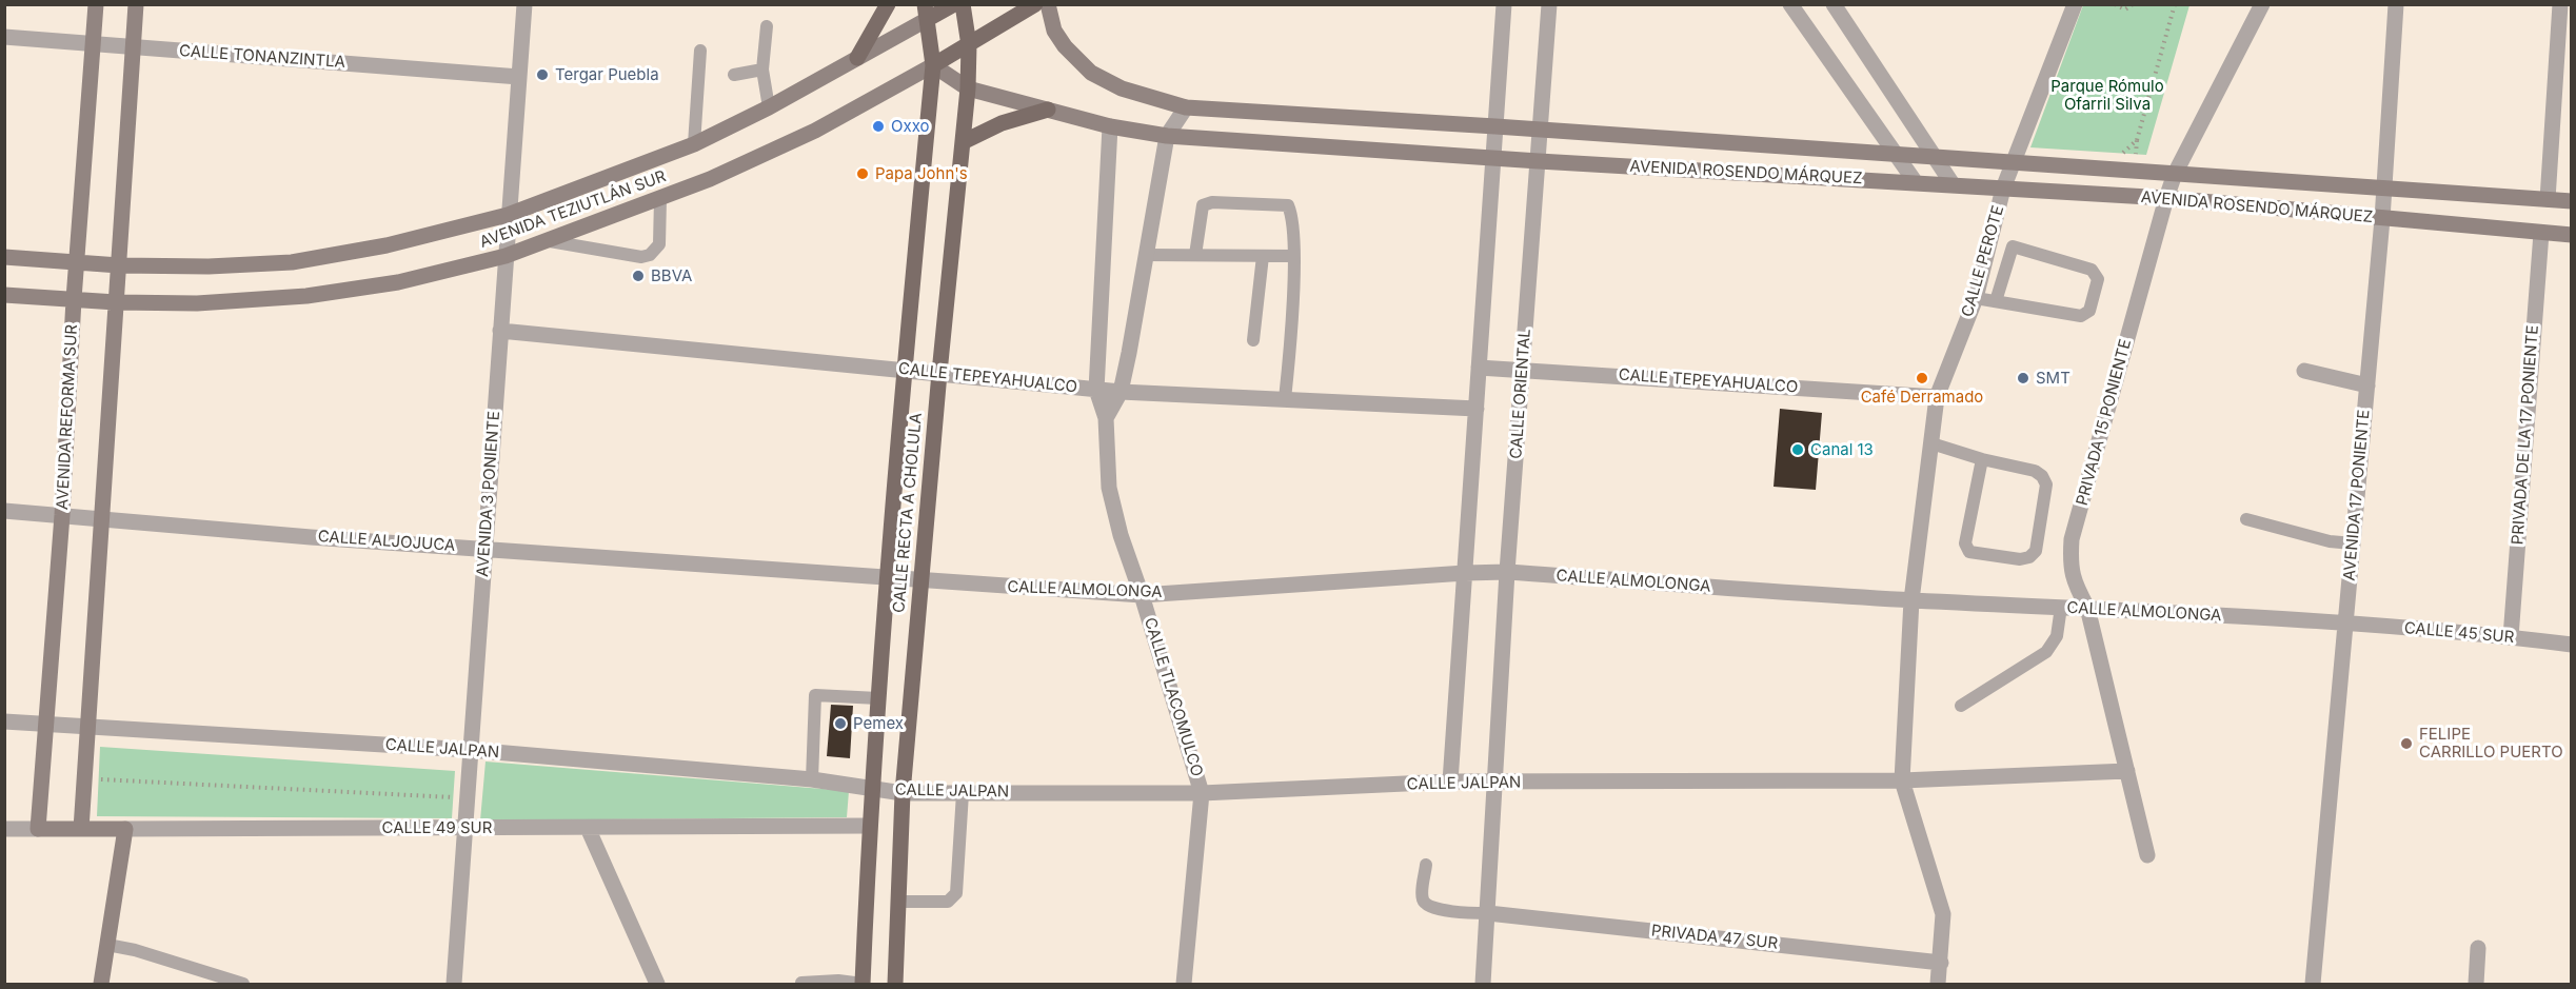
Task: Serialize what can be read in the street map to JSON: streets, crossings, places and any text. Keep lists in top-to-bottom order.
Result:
{
  "streets": {
    "main road": [
      "AVENIDA ROSENDO MÁRQUEZ",
      "AVENIDA TEZIUTLÁN SUR",
      "AVENIDA REFORMA SUR",
      "CALLE RECTA A CHOLULA",
      "CALLE 49 SUR"
    ],
    "street": [
      "CALLE TONANZINTLA",
      "CALLE PEROTE",
      "CALLE TEPEYAHUALCO",
      "CALLE ORIENTAL",
      "PRIVADA 15 PONIENTE",
      "PRIVADA DE LA 17 PONIENTE",
      "AVENIDA 3 PONIENTE",
      "AVENIDA 17 PONIENTE",
      "CALLE ALJOJUCA",
      "CALLE ALMOLONGA",
      "CALLE 45 SUR",
      "CALLE TLACOMULCO",
      "CALLE JALPAN",
      "PRIVADA 47 SUR"
    ]
  },
  "crossings": [
    ["CALLE TONANZINTLA", "AVENIDA REFORMA SUR"],
    ["CALLE TONANZINTLA", "AVENIDA 3 PONIENTE"],
    ["AVENIDA ROSENDO MÁRQUEZ", "AVENIDA TEZIUTLÁN SUR"],
    ["AVENIDA ROSENDO MÁRQUEZ", "CALLE PEROTE"],
    ["AVENIDA ROSENDO MÁRQUEZ", "CALLE ORIENTAL"],
    ["AVENIDA ROSENDO MÁRQUEZ", "PRIVADA 15 PONIENTE"],
    ["AVENIDA ROSENDO MÁRQUEZ", "PRIVADA DE LA 17 PONIENTE"],
    ["AVENIDA ROSENDO MÁRQUEZ", "AVENIDA 17 PONIENTE"],
    ["AVENIDA ROSENDO MÁRQUEZ", "CALLE RECTA A CHOLULA"],
    ["AVENIDA ROSENDO MÁRQUEZ", "CALLE TLACOMULCO"],
    ["AVENIDA TEZIUTLÁN SUR", "AVENIDA REFORMA SUR"],
    ["AVENIDA TEZIUTLÁN SUR", "AVENIDA 3 PONIENTE"],
    ["AVENIDA TEZIUTLÁN SUR", "CALLE RECTA A CHOLULA"],
    ["CALLE PEROTE", "CALLE TEPEYAHUALCO"],
    ["CALLE PEROTE", "CALLE ALMOLONGA"],
    ["CALLE PEROTE", "CALLE JALPAN"],
    ["CALLE TEPEYAHUALCO", "CALLE ORIENTAL"],
    ["CALLE TEPEYAHUALCO", "AVENIDA 3 PONIENTE"],
    ["CALLE TEPEYAHUALCO", "CALLE RECTA A CHOLULA"],
    ["CALLE TEPEYAHUALCO", "CALLE TLACOMULCO"],
    ["CALLE ORIENTAL", "CALLE ALMOLONGA"],
    ["CALLE ORIENTAL", "CALLE JALPAN"],
    ["CALLE ORIENTAL", "PRIVADA 47 SUR"],
    ["AVENIDA REFORMA SUR", "CALLE ALJOJUCA"],
    ["AVENIDA REFORMA SUR", "CALLE JALPAN"],
    ["AVENIDA REFORMA SUR", "CALLE 49 SUR"],
    ["PRIVADA 15 PONIENTE", "CALLE ALMOLONGA"],
    ["PRIVADA 15 PONIENTE", "CALLE JALPAN"],
    ["PRIVADA DE LA 17 PONIENTE", "CALLE 45 SUR"],
    ["AVENIDA 3 PONIENTE", "CALLE ALJOJUCA"],
    ["AVENIDA 3 PONIENTE", "CALLE JALPAN"],
    ["AVENIDA 3 PONIENTE", "CALLE 49 SUR"],
    ["AVENIDA 17 PONIENTE", "CALLE ALMOLONGA"],
    ["AVENIDA 17 PONIENTE", "CALLE 45 SUR"],
    ["CALLE RECTA A CHOLULA", "CALLE ALJOJUCA"],
    ["CALLE RECTA A CHOLULA", "CALLE ALMOLONGA"],
    ["CALLE RECTA A CHOLULA", "CALLE JALPAN"],
    ["CALLE RECTA A CHOLULA", "CALLE 49 SUR"],
    ["CALLE ALJOJUCA", "CALLE ALMOLONGA"],
    ["CALLE ALMOLONGA", "CALLE 45 SUR"],
    ["CALLE ALMOLONGA", "CALLE TLACOMULCO"],
    ["CALLE TLACOMULCO", "CALLE JALPAN"]
  ],
  "parks": ["Parque Rómulo Ofarril Silva"],
  "places": [
    "Tergar Puebla",
    "Oxxo",
    "Papa John's",
    "BBVA",
    "Café Derramado",
    "SMT",
    "Canal 13",
    "Pemex",
    "FELIPE CARRILLO PUERTO"
  ]
}
